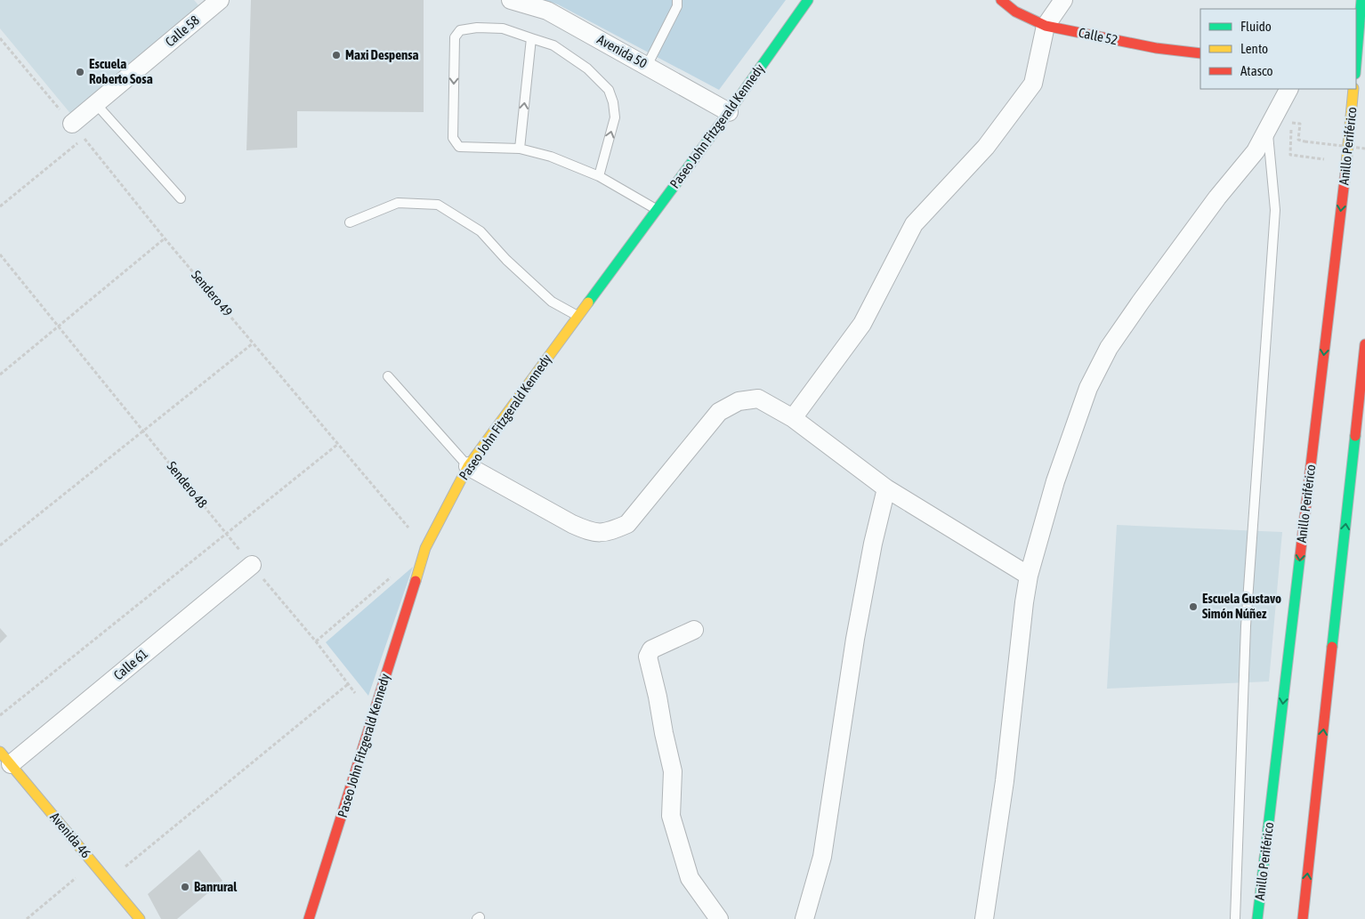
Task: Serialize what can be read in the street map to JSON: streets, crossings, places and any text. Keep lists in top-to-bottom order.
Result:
{
  "streets": {
    "main road": [
      "Calle 52",
      "Paseo John Fitzgerald Kennedy",
      "Anillo Periférico",
      "Avenida 46"
    ],
    "street": ["Calle 58", "Avenida 50", "Calle 61"],
    "path": ["Sendero 49", "Sendero 48"]
  },
  "crossings": [
    ["Calle 58", "Sendero 49"],
    ["Avenida 50", "Paseo John Fitzgerald Kennedy"],
    ["Paseo John Fitzgerald Kennedy", "Sendero 49"],
    ["Paseo John Fitzgerald Kennedy", "Sendero 48"],
    ["Sendero 48", "Calle 61"],
    ["Calle 61", "Avenida 46"]
  ],
  "places": [
    "Maxi Despensa",
    "Escuela Roberto Sosa",
    "Escuela Gustavo Simón Núñez",
    "Banrural"
  ],
  "legend": ["Fluido", "Lento", "Atasco"]
}
